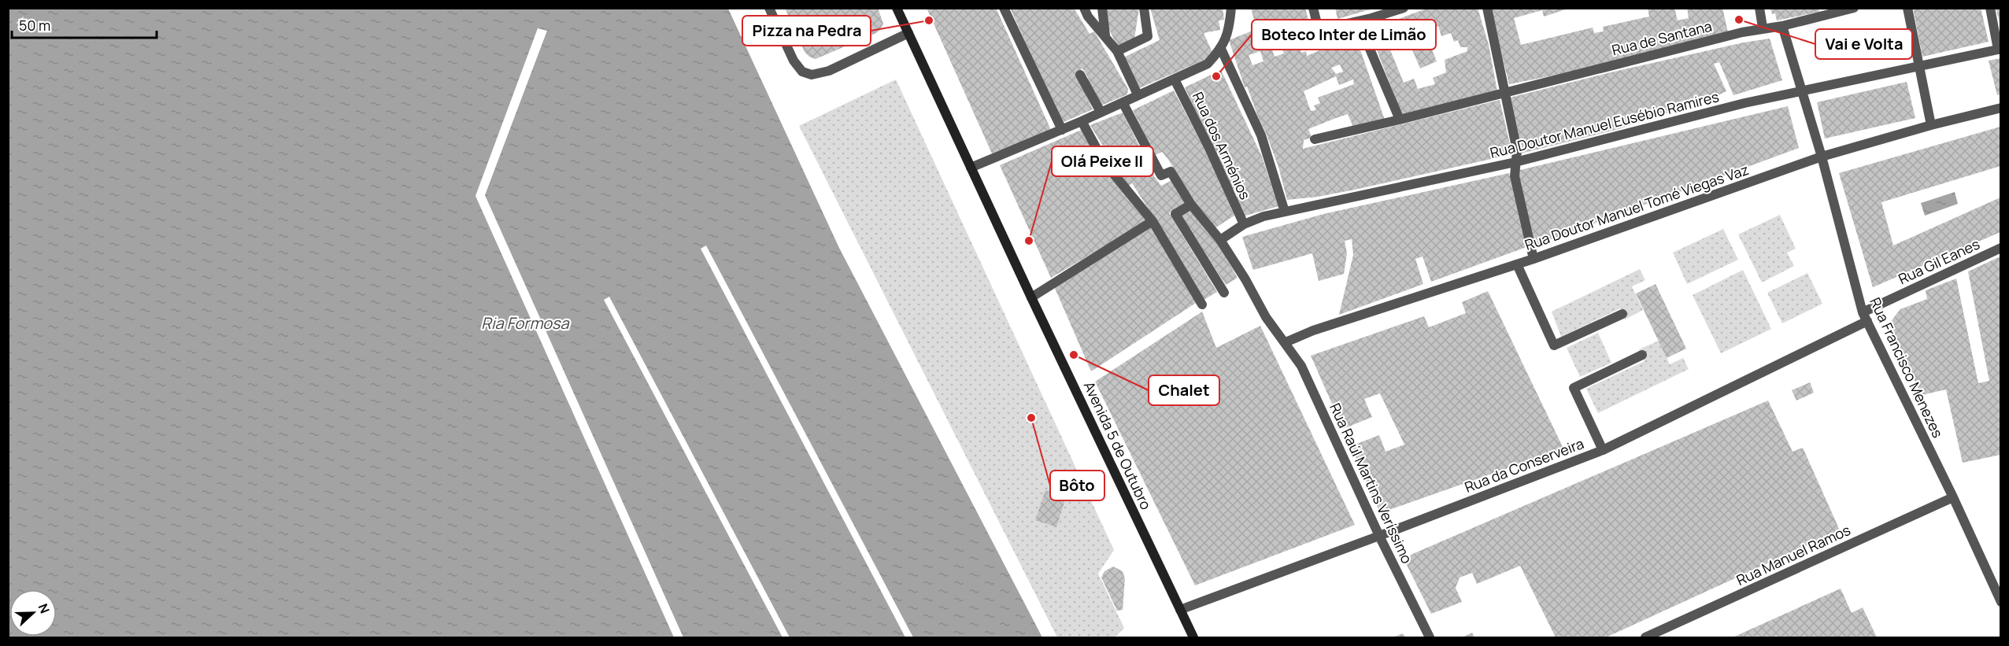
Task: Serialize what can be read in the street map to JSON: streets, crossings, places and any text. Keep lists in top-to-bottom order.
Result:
{
  "streets": {
    "main road": ["Avenida 5 de Outubro"],
    "street": [
      "Rua de Santana",
      "Rua Doutor Manuel Eusébio Ramires",
      "Rua dos Arménios",
      "Rua Doutor Manuel Tomé Viegas Vaz",
      "Rua Gil Eanes",
      "Rua Francisco Menezes",
      "Rua da Conserveira",
      "Rua Raúl Martins Veríssimo",
      "Rua Manuel Ramos"
    ]
  },
  "crossings": [
    ["Rua de Santana", "Rua Francisco Menezes"],
    ["Rua Doutor Manuel Eusébio Ramires", "Rua dos Arménios"],
    ["Rua Doutor Manuel Eusébio Ramires", "Rua Francisco Menezes"],
    ["Rua Doutor Manuel Eusébio Ramires", "Rua Raúl Martins Veríssimo"],
    ["Rua Doutor Manuel Tomé Viegas Vaz", "Rua Francisco Menezes"],
    ["Rua Doutor Manuel Tomé Viegas Vaz", "Rua Raúl Martins Veríssimo"],
    ["Rua Gil Eanes", "Rua Francisco Menezes"],
    ["Rua Gil Eanes", "Rua da Conserveira"],
    ["Rua Francisco Menezes", "Rua da Conserveira"],
    ["Rua Francisco Menezes", "Rua Manuel Ramos"],
    ["Avenida 5 de Outubro", "Rua da Conserveira"],
    ["Rua da Conserveira", "Rua Raúl Martins Veríssimo"]
  ],
  "water": ["Ria Formosa"],
  "places": [
    "Vai e Volta",
    "Pizza na Pedra",
    "Boteco Inter de Limão",
    "Olá Peixe II",
    "Chalet",
    "Bôto"
  ],
  "scale_bar": "50 m",
  "north": "right"
}
